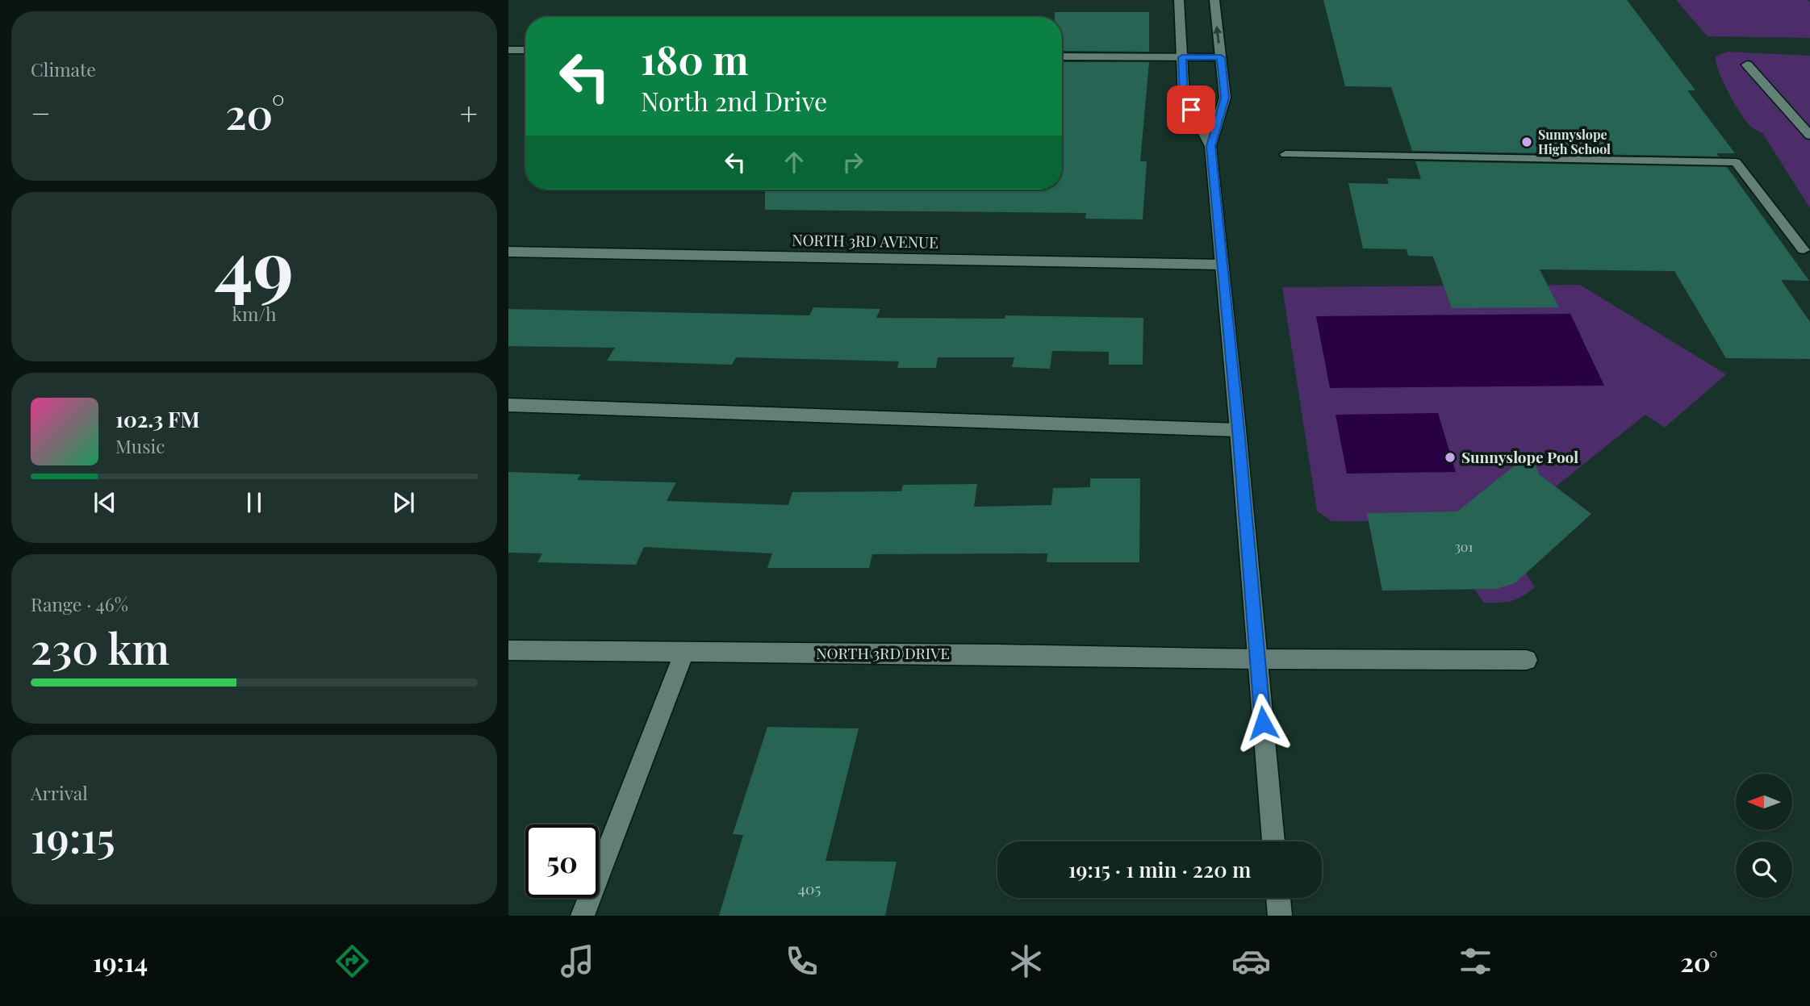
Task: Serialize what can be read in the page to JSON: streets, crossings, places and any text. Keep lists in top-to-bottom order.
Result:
{
  "streets": {
    "street": ["NORTH 3RD AVENUE", "NORTH 3RD DRIVE"]
  },
  "places": ["Sunnyslope High School", "Sunnyslope Pool"],
  "house_numbers": ["301", "405"],
  "north": "left",
  "page": {
    "tile": [
      "Climate",
      ["49", "km/h"],
      ["Range · 46%", "230 km"],
      ["Arrival", "19:15"]
    ],
    "turn": ["180 m", "North 2nd Drive"],
    "heat": ["−", "20°", "+"],
    "song": ["102.3 FM", "Music"],
    "limit": "50",
    "trip": "19:15 · 1 min · 220 m",
    "tabs": ["19:14", "20°"]
  }
}
